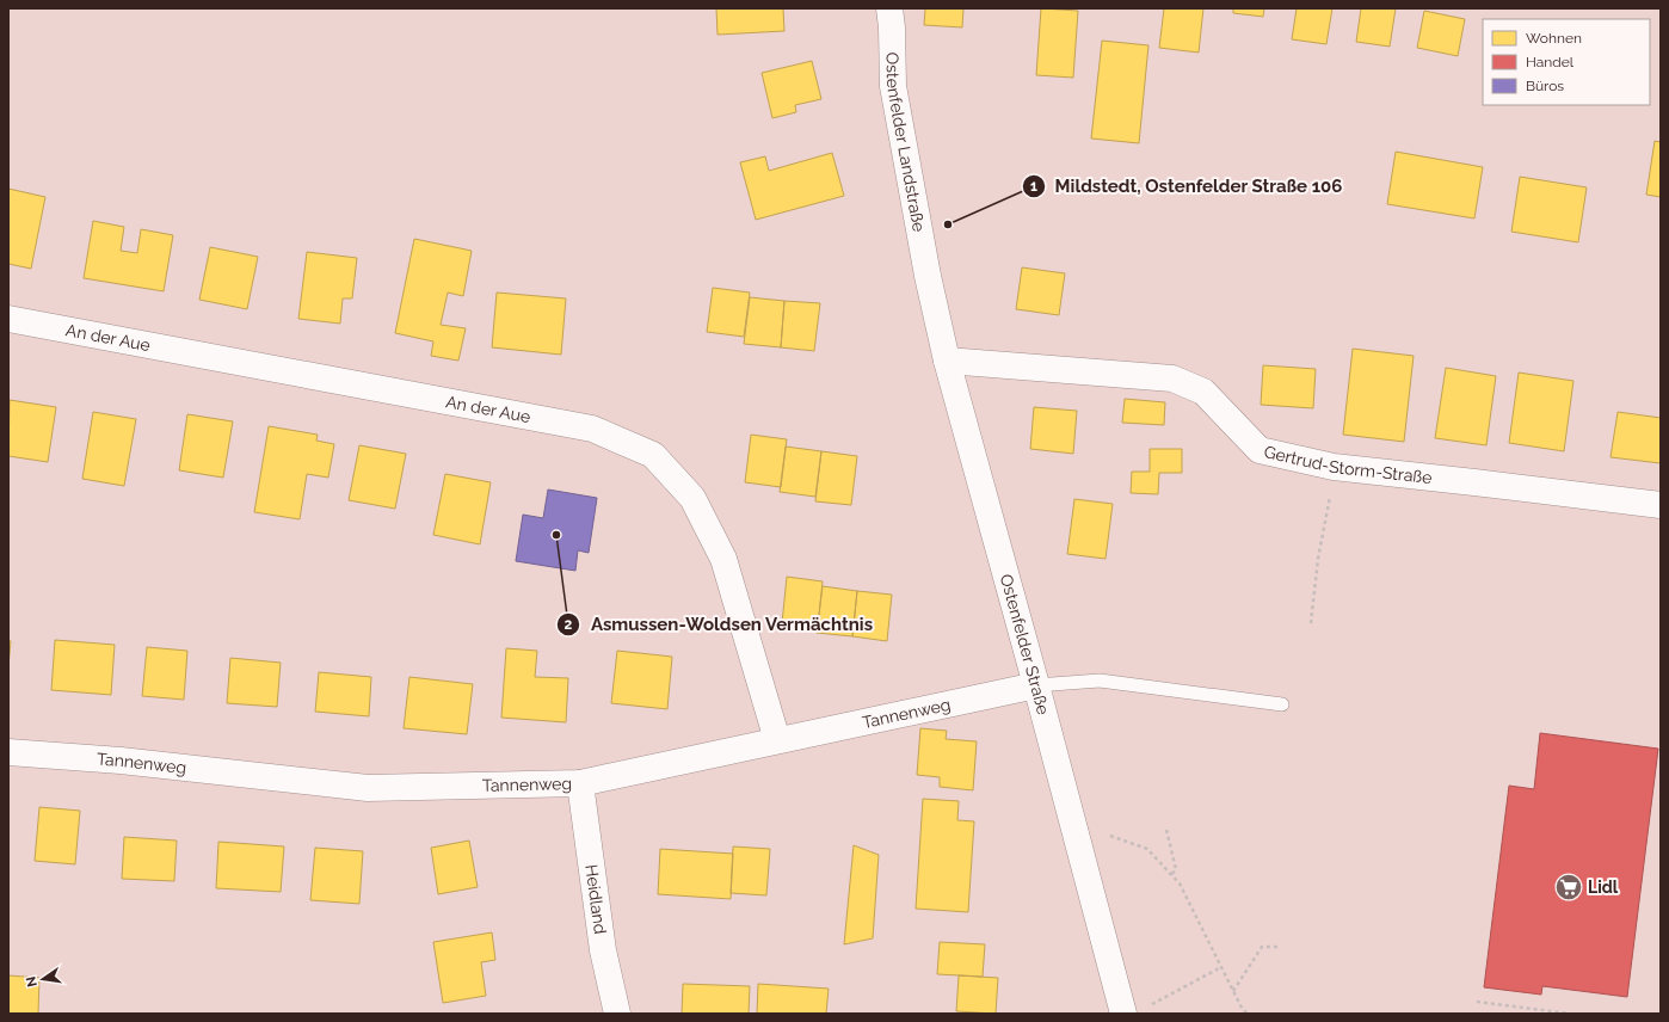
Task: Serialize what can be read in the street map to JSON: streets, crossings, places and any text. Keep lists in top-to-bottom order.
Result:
{
  "streets": {
    "street": [
      "Ostenfelder Landstraße",
      "An der Aue",
      "Gertrud-Storm-Straße",
      "Ostenfelder Straße",
      "Tannenweg",
      "Heidland"
    ]
  },
  "crossings": [
    ["Ostenfelder Landstraße", "Ostenfelder Straße"],
    ["An der Aue", "Tannenweg"],
    ["Gertrud-Storm-Straße", "Ostenfelder Straße"],
    ["Ostenfelder Straße", "Tannenweg"],
    ["Tannenweg", "Heidland"]
  ],
  "places": {
    "other": ["Mildstedt, Ostenfelder Straße 106", "Asmussen-Woldsen Vermächtnis"],
    "supermarket": ["Lidl"]
  },
  "legend": ["Wohnen", "Handel", "Büros"],
  "north": "left"
}
